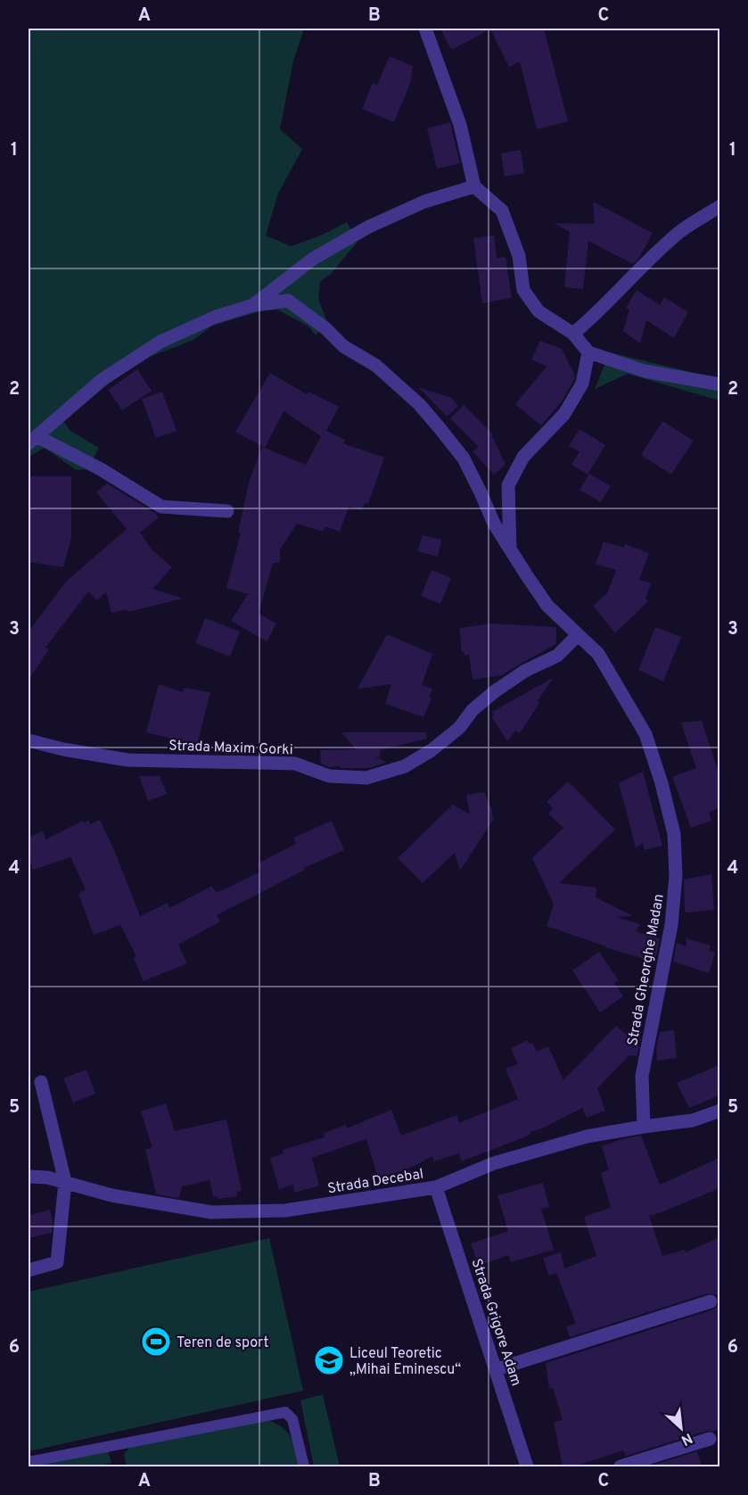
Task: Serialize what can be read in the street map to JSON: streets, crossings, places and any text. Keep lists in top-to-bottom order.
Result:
{
  "streets": {
    "street": [
      "Strada Maxim Gorki",
      "Strada Gheorghe Madan",
      "Strada Decebal",
      "Strada Grigore Adam"
    ]
  },
  "crossings": [
    ["Strada Maxim Gorki", "Strada Gheorghe Madan"],
    ["Strada Gheorghe Madan", "Strada Decebal"],
    ["Strada Decebal", "Strada Grigore Adam"]
  ],
  "places": {
    "sports": ["Teren de sport"],
    "school or university": ["Liceul Teoretic „Mihai Eminescu“"]
  },
  "north": "bottom right",
  "grid": {
    "columns": ["A", "B", "C"],
    "rows": [
      "1",
      "2",
      "3",
      "4",
      "5",
      "6"
    ]
  }
}
